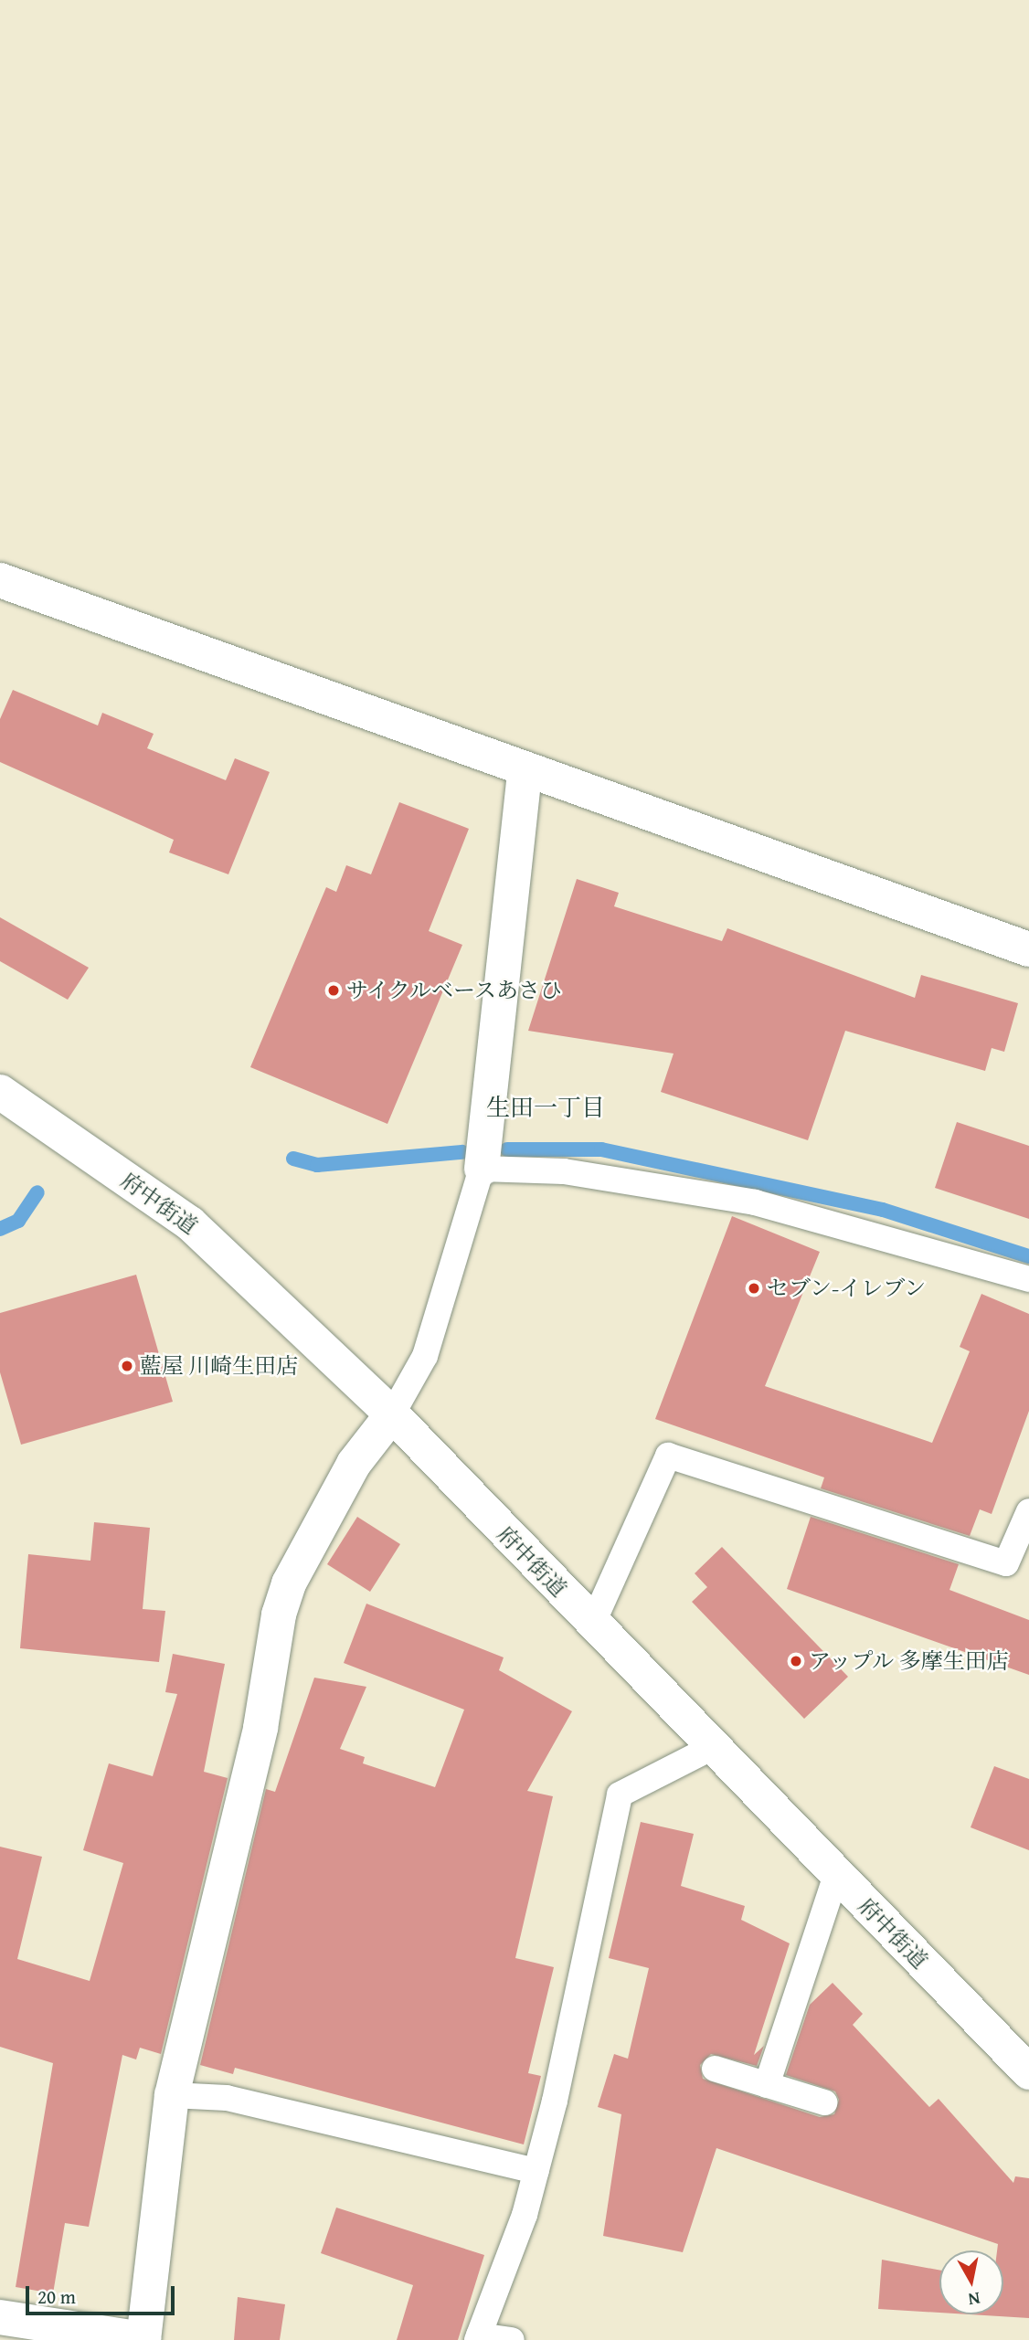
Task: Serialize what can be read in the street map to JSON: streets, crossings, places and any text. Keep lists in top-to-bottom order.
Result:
{
  "streets": {
    "street": ["府中街道"]
  },
  "districts": ["生田一丁目"],
  "places": [
    "サイクルベースあさひ",
    "セブン-イレブン",
    "藍屋 川崎生田店",
    "アップル 多摩生田店"
  ],
  "scale_bar": "20 m",
  "north": "bottom"
}
